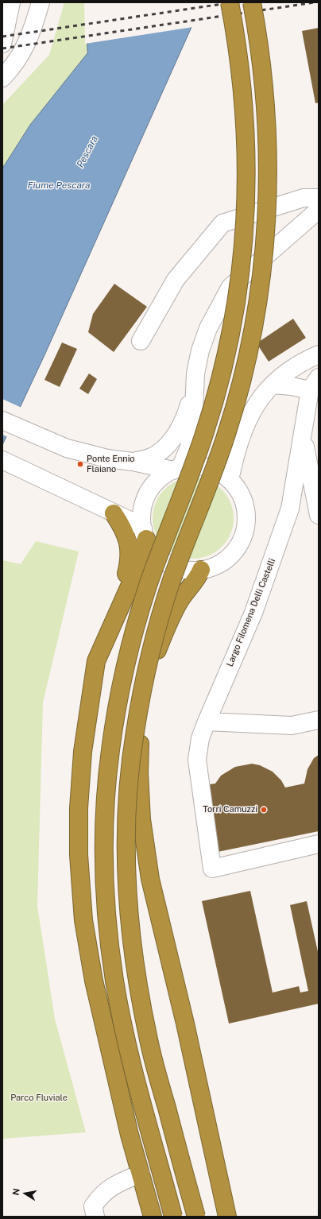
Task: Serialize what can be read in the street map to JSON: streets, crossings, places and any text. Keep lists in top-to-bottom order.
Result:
{
  "streets": {
    "street": ["Largo Filomena Delli Castelli"]
  },
  "water": ["Pescara", "Fiume Pescara"],
  "parks": ["Parco Fluviale"],
  "places": ["Ponte Ennio Flaiano", "Torri Camuzzi"],
  "north": "left"
}
